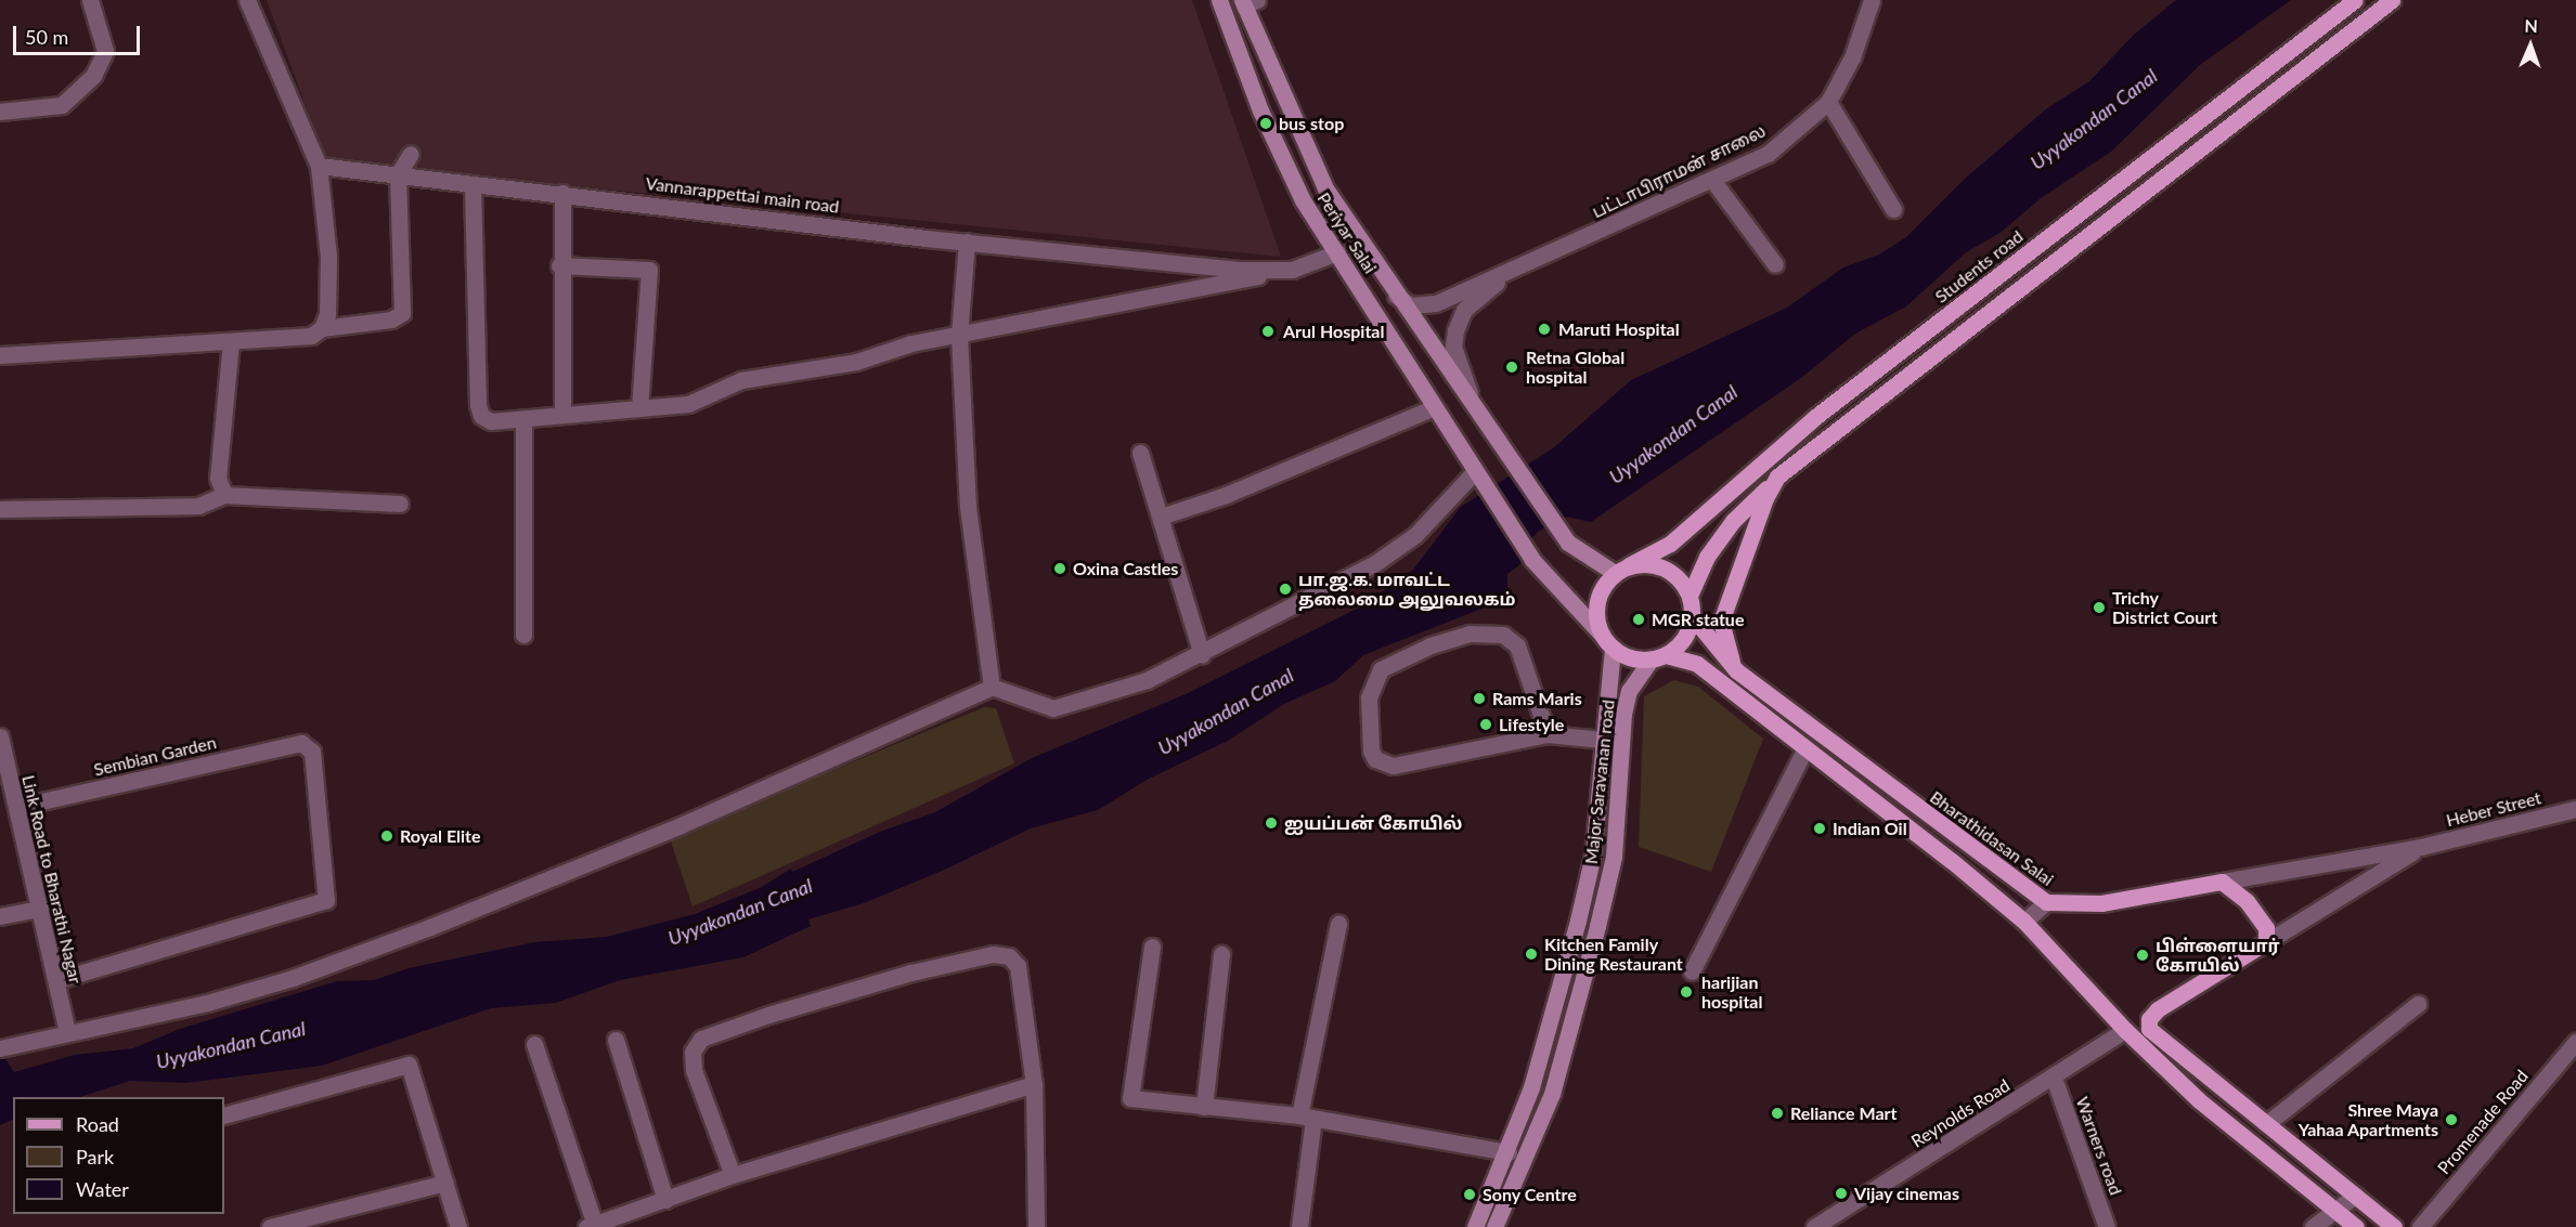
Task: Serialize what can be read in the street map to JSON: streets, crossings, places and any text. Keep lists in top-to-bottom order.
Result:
{
  "streets": {
    "main road": [
      "Periyar Salai",
      "Students road",
      "Major Saravanan road",
      "Bharathidasan Salai"
    ],
    "street": [
      "பட்டாபிராமன் சாலை",
      "Vannarappettai main road",
      "Sembian Garden",
      "Heber Street",
      "Link Road to Bharathi Nagar",
      "Reynolds Road",
      "Promenade Road",
      "Warners road"
    ]
  },
  "crossings": [
    ["Vannarappettai main road", "Periyar Salai"],
    ["Periyar Salai", "Students road"],
    ["Periyar Salai", "Major Saravanan road"],
    ["Periyar Salai", "Bharathidasan Salai"],
    ["Students road", "Major Saravanan road"],
    ["Students road", "Bharathidasan Salai"],
    ["Sembian Garden", "Link Road to Bharathi Nagar"],
    ["Major Saravanan road", "Bharathidasan Salai"],
    ["Reynolds Road", "Warners road"]
  ],
  "water": ["Uyyakondan Canal"],
  "places": [
    "bus stop",
    "Maruti Hospital",
    "Arul Hospital",
    "Retna Global hospital",
    "Oxina Castles",
    "பா.ஜ.க. மாவட்ட தலைமை அலுவலகம்",
    "Trichy District Court",
    "MGR statue",
    "Rams Maris",
    "Lifestyle",
    "ஐயப்பன் கோயில்",
    "Indian Oil",
    "Royal Elite",
    "Kitchen Family Dining Restaurant",
    "பிள்ளையார் கோயில்",
    "harijian hospital",
    "Reliance Mart",
    "Shree Maya Yahaa Apartments",
    "Vijay cinemas",
    "Sony Centre"
  ],
  "legend": ["Road", "Park", "Water"],
  "scale_bar": "50 m",
  "north": "top"
}
